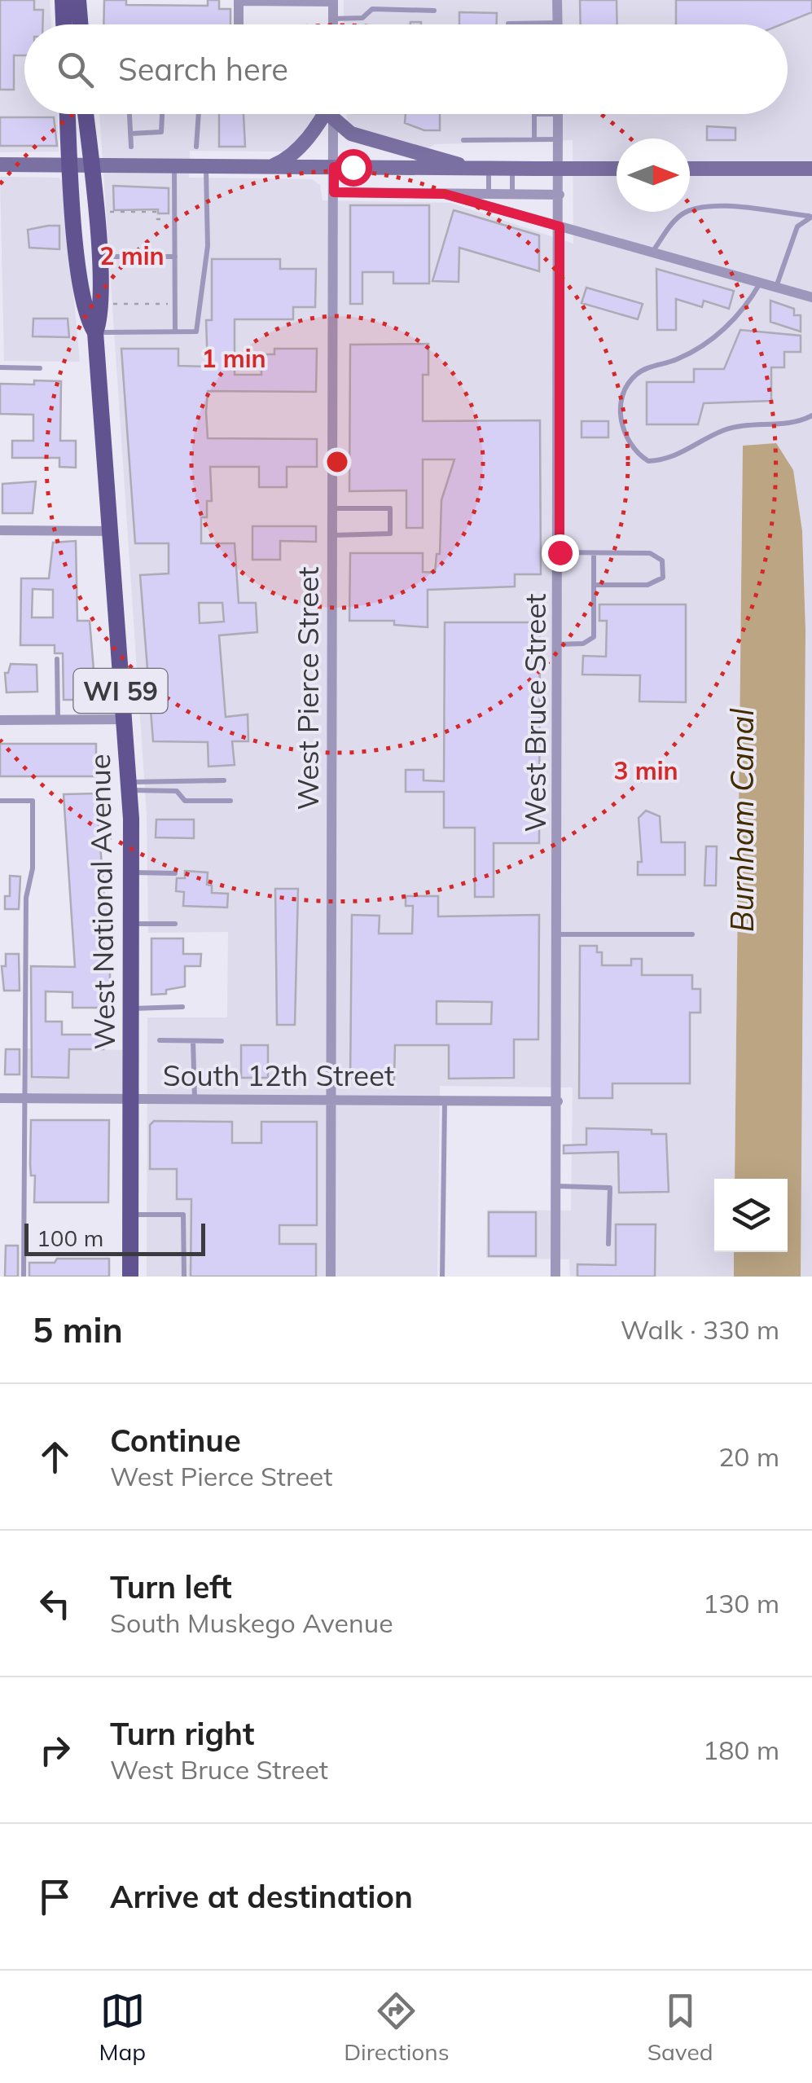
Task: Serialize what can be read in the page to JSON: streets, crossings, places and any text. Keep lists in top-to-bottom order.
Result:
{
  "streets": {
    "main road": ["WI 59", "West National Avenue"],
    "street": ["West Pierce Street", "West Bruce Street", "South 12th Street"]
  },
  "crossings": [
    ["West Pierce Street", "South 12th Street"],
    ["West Bruce Street", "South 12th Street"],
    ["West National Avenue", "South 12th Street"]
  ],
  "water": ["Burnham Canal"],
  "scale_bar": "100 m",
  "north": "right",
  "page": {
    "search": "Search here",
    "scale": "100 m",
    "heading": ["5 min", "Walk · 330 m"],
    "list": [
      ["Continue", "West Pierce Street", "20 m"],
      ["Turn left", "South Muskego Avenue", "130 m"],
      ["Turn right", "West Bruce Street", "180 m"],
      "Arrive at destination"
    ],
    "nav": ["Map", "Directions", "Saved"]
  },
  "rings": ["2 min", "1 min", "3 min"]
}
